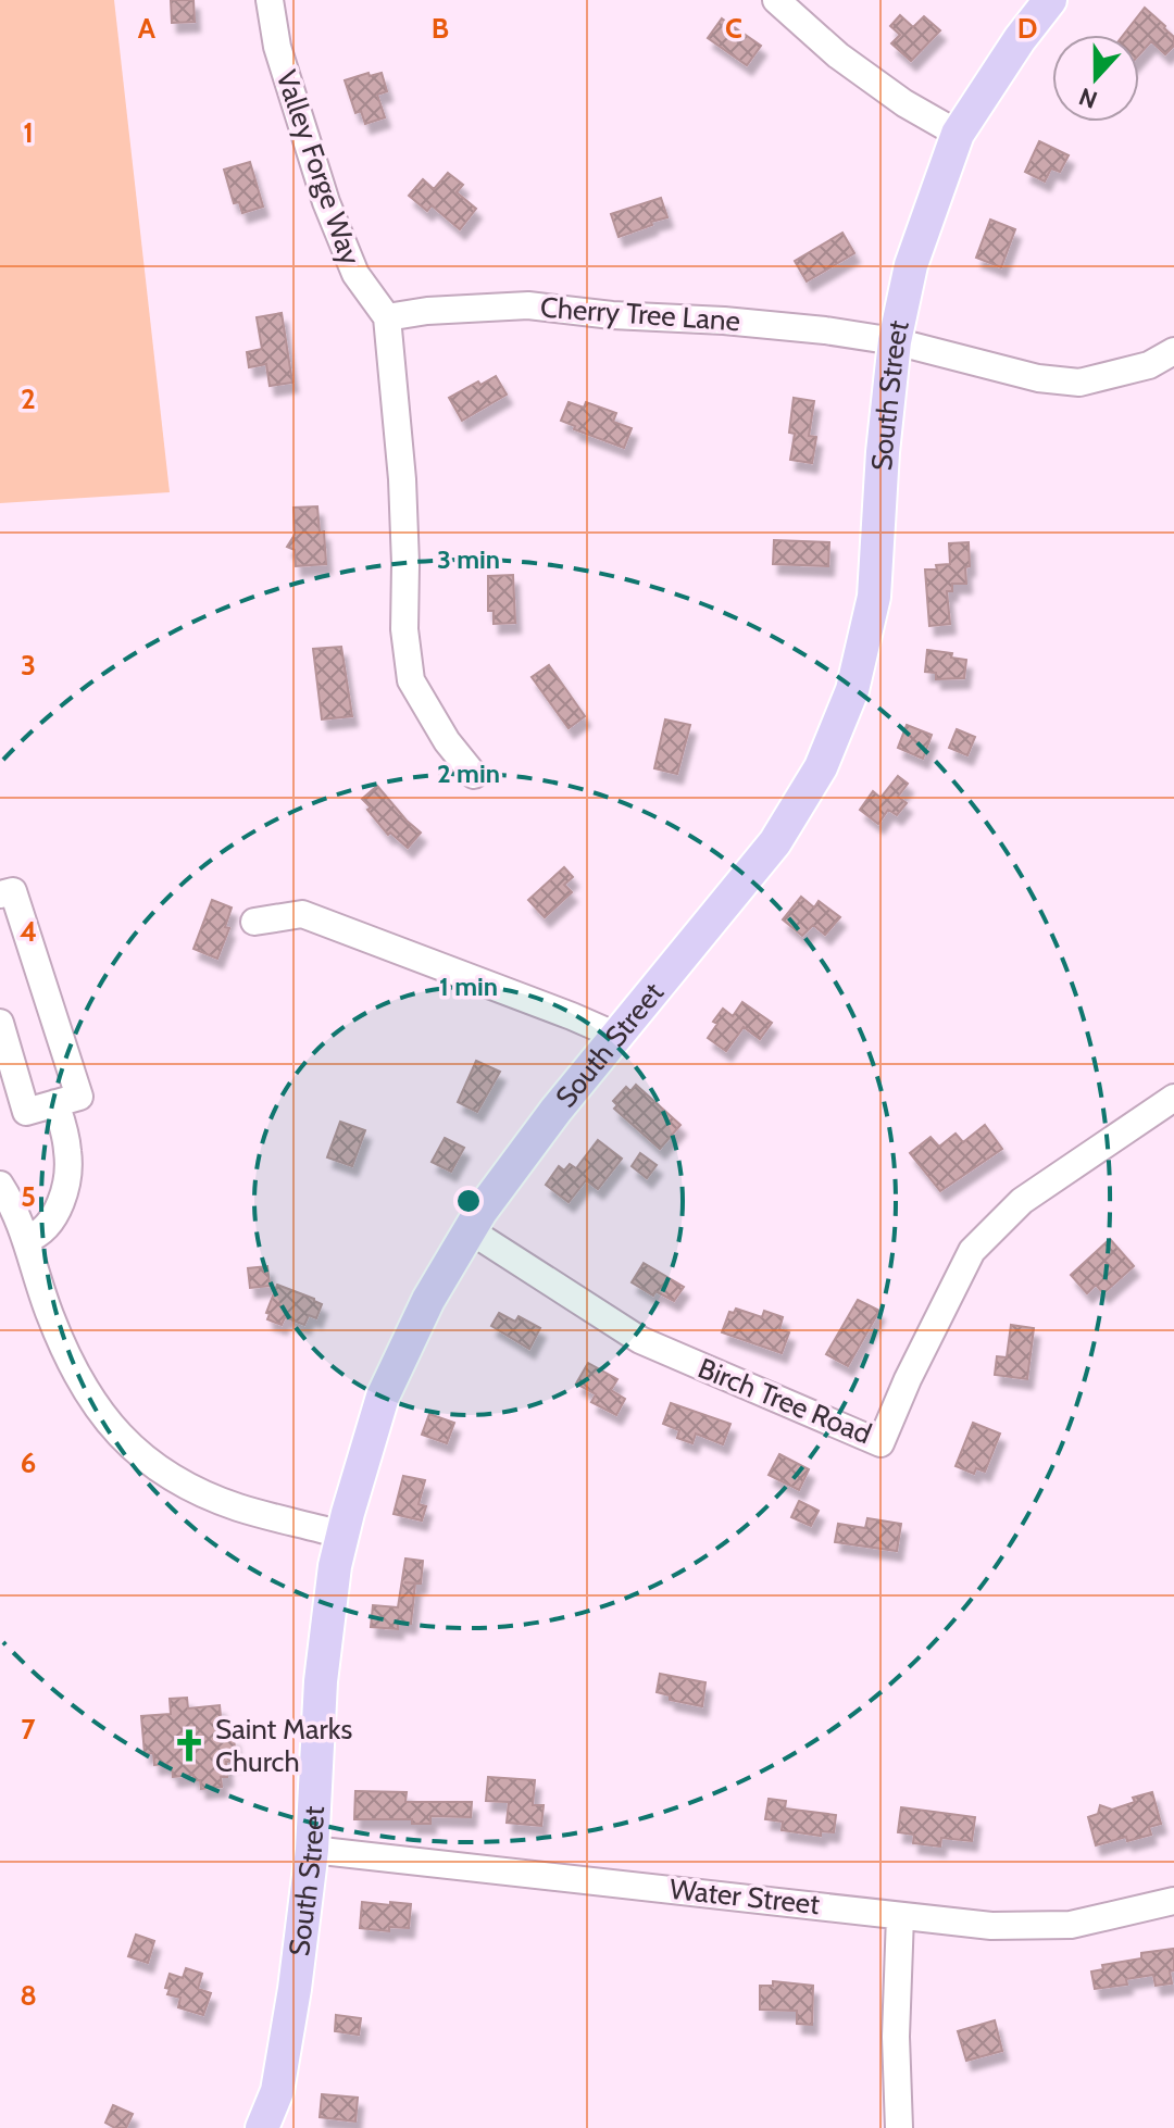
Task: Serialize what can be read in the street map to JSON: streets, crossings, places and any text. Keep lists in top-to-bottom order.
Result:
{
  "streets": {
    "main road": ["South Street"],
    "street": [
      "Valley Forge Way",
      "Cherry Tree Lane",
      "Birch Tree Road",
      "Water Street"
    ]
  },
  "crossings": [
    ["Valley Forge Way", "Cherry Tree Lane"],
    ["Cherry Tree Lane", "South Street"],
    ["South Street", "Birch Tree Road"],
    ["South Street", "Water Street"]
  ],
  "places": {
    "church": ["Saint Marks Church"]
  },
  "north": "bottom",
  "grid": {
    "columns": [
      "A",
      "B",
      "C",
      "D"
    ],
    "rows": [
      "1",
      "2",
      "3",
      "4",
      "5",
      "6",
      "7",
      "8"
    ]
  },
  "rings": ["3 min", "2 min", "1 min"]
}
